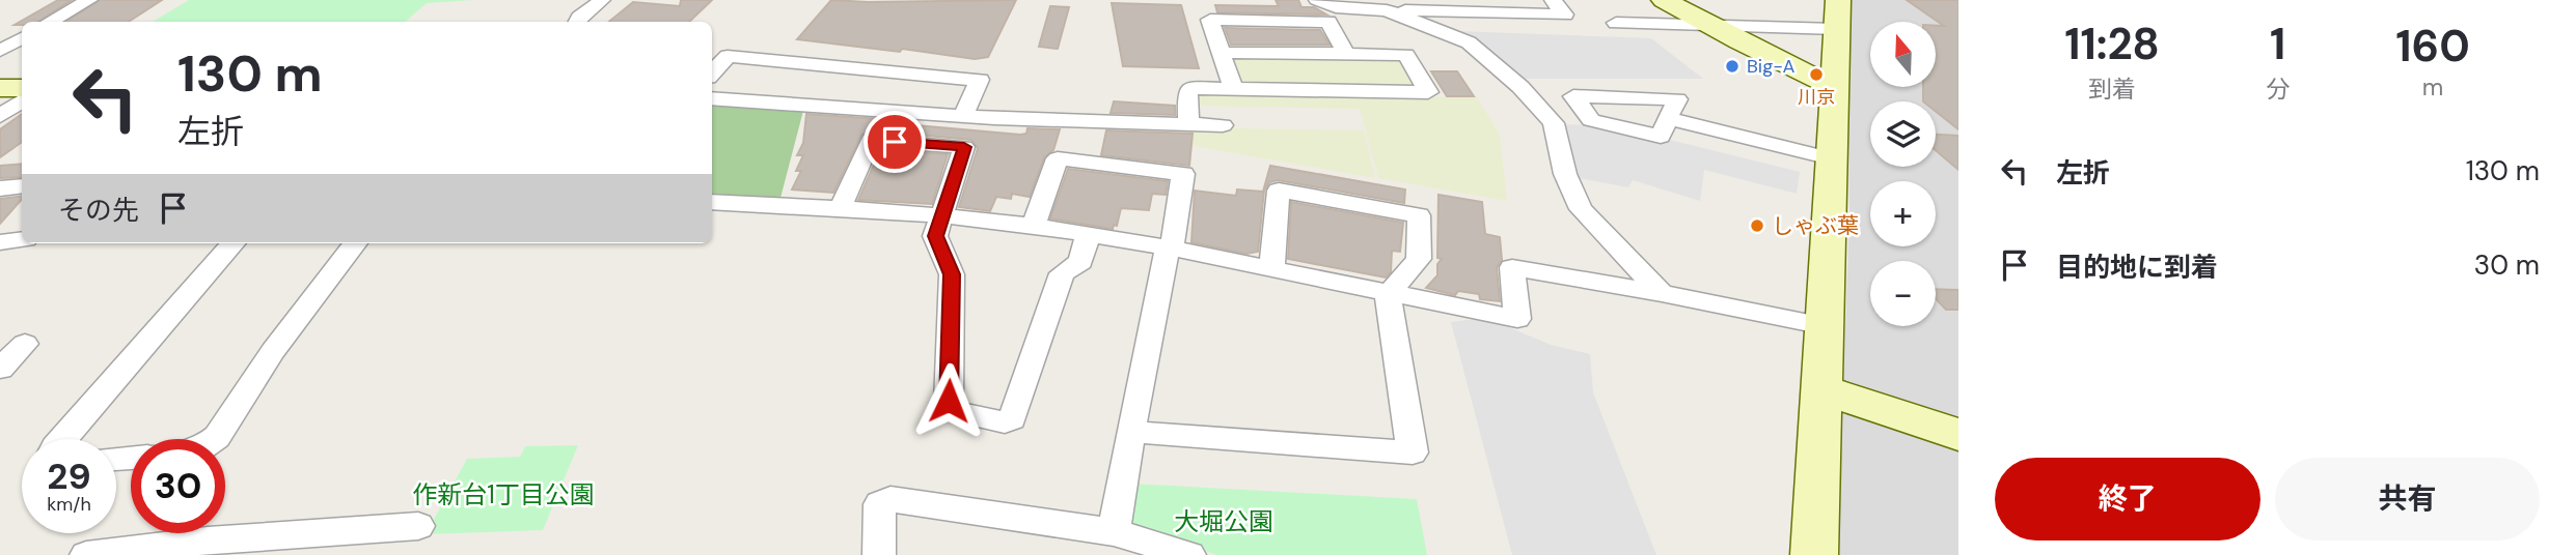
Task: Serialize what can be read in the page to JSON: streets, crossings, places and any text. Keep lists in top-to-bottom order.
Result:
{
  "parks": ["作新台1丁目公園", "大堀公園"],
  "places": ["Big-A", "川京", "しゃぶ葉"],
  "north": "top",
  "page": {
    "eta": [
      "11:28",
      "到着",
      "1",
      "分",
      "160",
      "m"
    ],
    "map_buttons": ["+", "−"],
    "turn": ["130 m", "左折"],
    "list": [
      {
        "name": "左折",
        "value": "130 m"
      },
      {
        "name": "目的地に到着",
        "value": "30 m"
      }
    ],
    "then": "その先",
    "speed": "29 km/h",
    "limit": "30",
    "buttons": ["終了", "共有"]
  }
}
